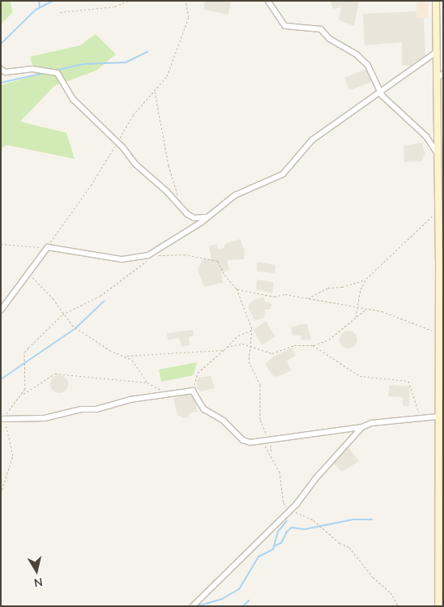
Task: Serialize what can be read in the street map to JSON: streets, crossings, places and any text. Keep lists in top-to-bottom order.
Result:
{
  "north": "bottom"
}
